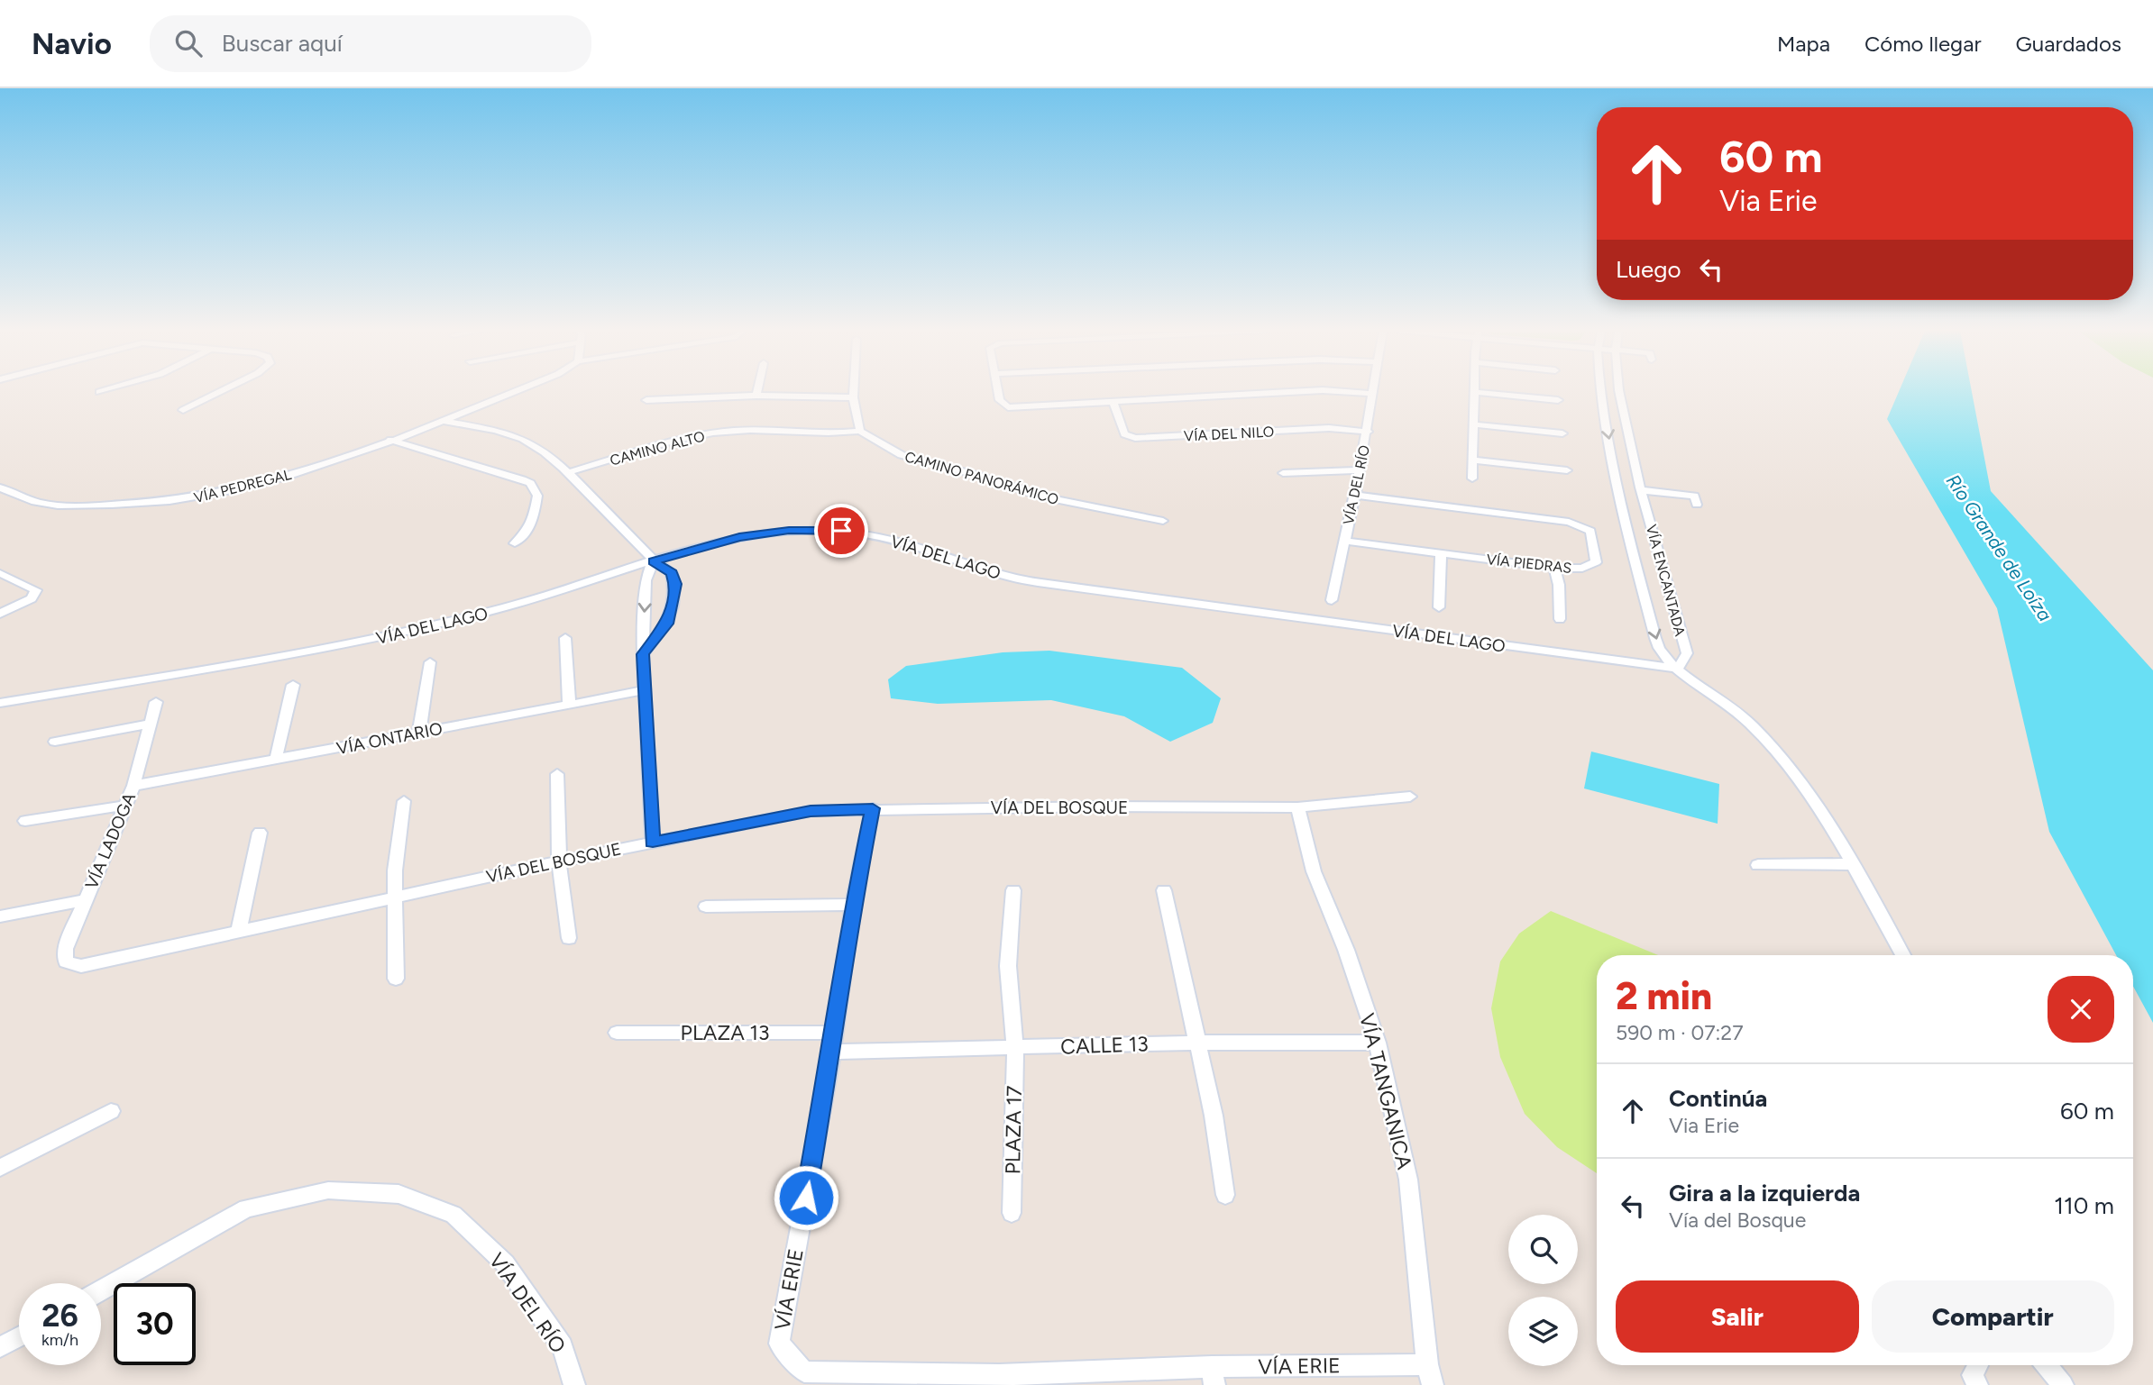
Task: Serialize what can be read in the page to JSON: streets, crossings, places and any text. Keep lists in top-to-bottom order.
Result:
{
  "streets": {
    "street": [
      "VÍA DEL NILO",
      "CAMINO ALTO",
      "CAMINO PANORÁMICO",
      "VÍA DEL RÍO",
      "VÍA PEDREGAL",
      "VÍA DEL LAGO",
      "VÍA PIEDRAS",
      "VÍA ENCANTADA",
      "VÍA ONTARIO",
      "VÍA DEL BOSQUE",
      "VÍA LADOGA",
      "PLAZA 13",
      "CALLE 13",
      "VÍA TANGANICA",
      "PLAZA 17",
      "VÍA ERIE"
    ]
  },
  "crossings": [
    ["VÍA DEL NILO", "VÍA DEL RÍO"],
    ["CAMINO ALTO", "CAMINO PANORÁMICO"],
    ["VÍA DEL RÍO", "VÍA PIEDRAS"],
    ["VÍA DEL LAGO", "VÍA ENCANTADA"],
    ["VÍA ONTARIO", "VÍA LADOGA"],
    ["VÍA DEL BOSQUE", "VÍA LADOGA"],
    ["VÍA DEL BOSQUE", "VÍA TANGANICA"],
    ["PLAZA 13", "CALLE 13"],
    ["PLAZA 13", "VÍA ERIE"],
    ["CALLE 13", "VÍA TANGANICA"],
    ["CALLE 13", "PLAZA 17"],
    ["CALLE 13", "VÍA ERIE"],
    ["VÍA TANGANICA", "VÍA ERIE"]
  ],
  "water": ["Río Grande de Loíza"],
  "page": {
    "header": "Navio",
    "search": "Buscar aquí",
    "nav": ["Mapa", "Cómo llegar", "Guardados"],
    "turn": ["60 m", "Via Erie"],
    "then": "Luego",
    "heading": ["2 min", "590 m · 07:27"],
    "list": [
      {
        "name": "Continúa",
        "note": "Via Erie",
        "value": "60 m"
      },
      {
        "name": "Gira a la izquierda",
        "note": "Vía del Bosque",
        "value": "110 m"
      }
    ],
    "buttons": ["Salir", "Compartir"],
    "speed": "26 km/h",
    "limit": "30"
  }
}
